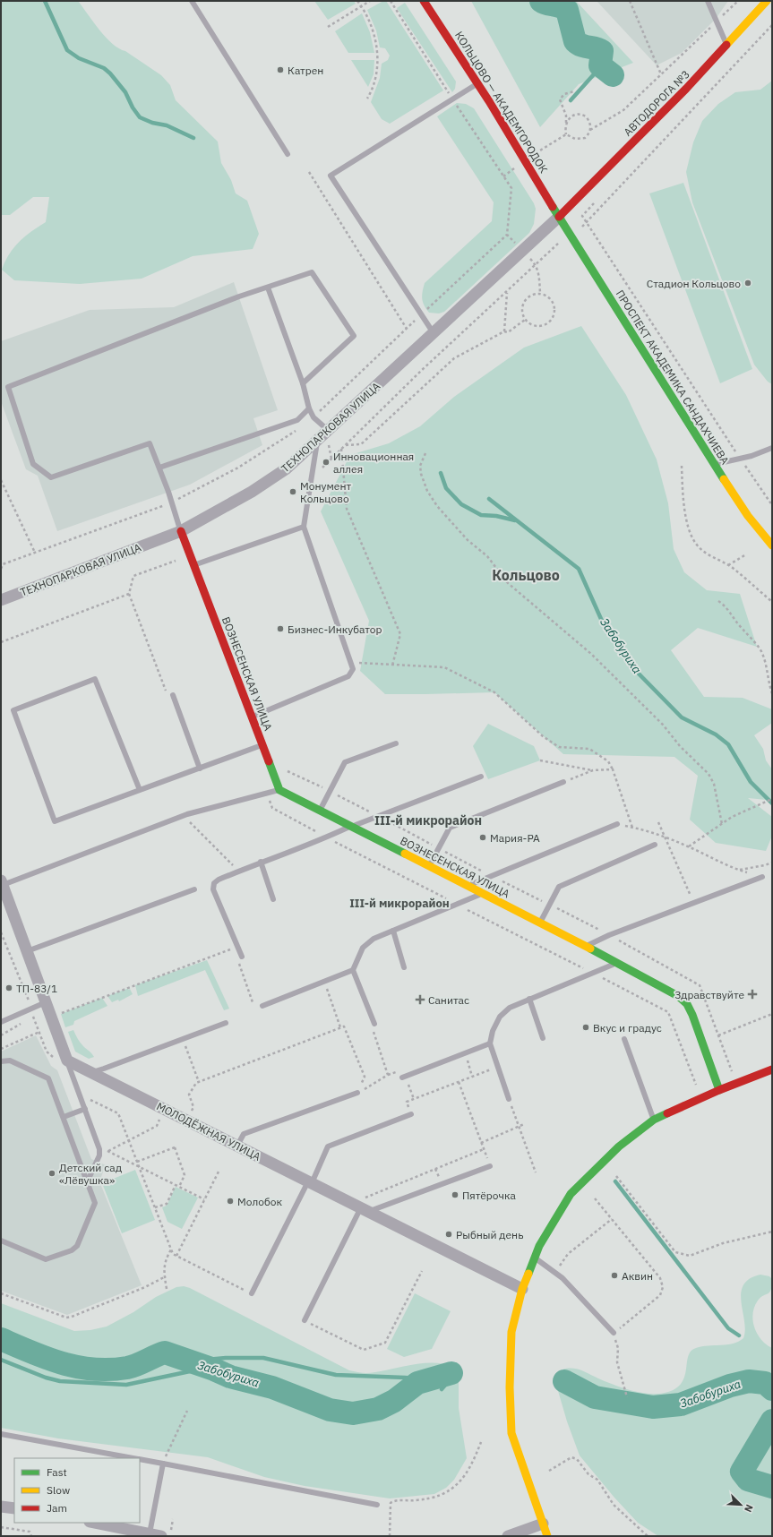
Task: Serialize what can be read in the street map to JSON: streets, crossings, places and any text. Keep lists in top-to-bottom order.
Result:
{
  "streets": {
    "main road": [
      "КОЛЬЦОВО — АКАДЕМГОРОДОК",
      "АВТОДОРОГА №3",
      "ПРОСПЕКТ АКАДЕМИКА САНДАХЧИЕВА",
      "ВОЗНЕСЕНСКАЯ УЛИЦА"
    ],
    "street": ["ТЕХНОПАРКОВАЯ УЛИЦА", "МОЛОДЁЖНАЯ УЛИЦА"]
  },
  "crossings": [
    ["КОЛЬЦОВО — АКАДЕМГОРОДОК", "АВТОДОРОГА №3"],
    ["КОЛЬЦОВО — АКАДЕМГОРОДОК", "ПРОСПЕКТ АКАДЕМИКА САНДАХЧИЕВА"],
    ["КОЛЬЦОВО — АКАДЕМГОРОДОК", "ТЕХНОПАРКОВАЯ УЛИЦА"],
    ["АВТОДОРОГА №3", "ПРОСПЕКТ АКАДЕМИКА САНДАХЧИЕВА"],
    ["АВТОДОРОГА №3", "ТЕХНОПАРКОВАЯ УЛИЦА"],
    ["ПРОСПЕКТ АКАДЕМИКА САНДАХЧИЕВА", "ТЕХНОПАРКОВАЯ УЛИЦА"],
    ["ТЕХНОПАРКОВАЯ УЛИЦА", "ВОЗНЕСЕНСКАЯ УЛИЦА"]
  ],
  "districts": ["Кольцово", "III-й микрорайон", "III-й микрорайон"],
  "water": ["Забобуриха"],
  "places": {
    "other": [
      "Катрен",
      "Стадион Кольцово",
      "Инновационная аллея",
      "Монумент Кольцово",
      "Бизнес-Инкубатор",
      "Мария-РА",
      "ТП-83/1",
      "Вкус и градус",
      "Детский сад «Лёвушка»",
      "Пятёрочка",
      "Молобок",
      "Рыбный день",
      "Аквин"
    ],
    "health": ["Здравствуйте", "Санитас"]
  },
  "legend": ["Fast", "Slow", "Jam"],
  "north": "bottom right"
}
